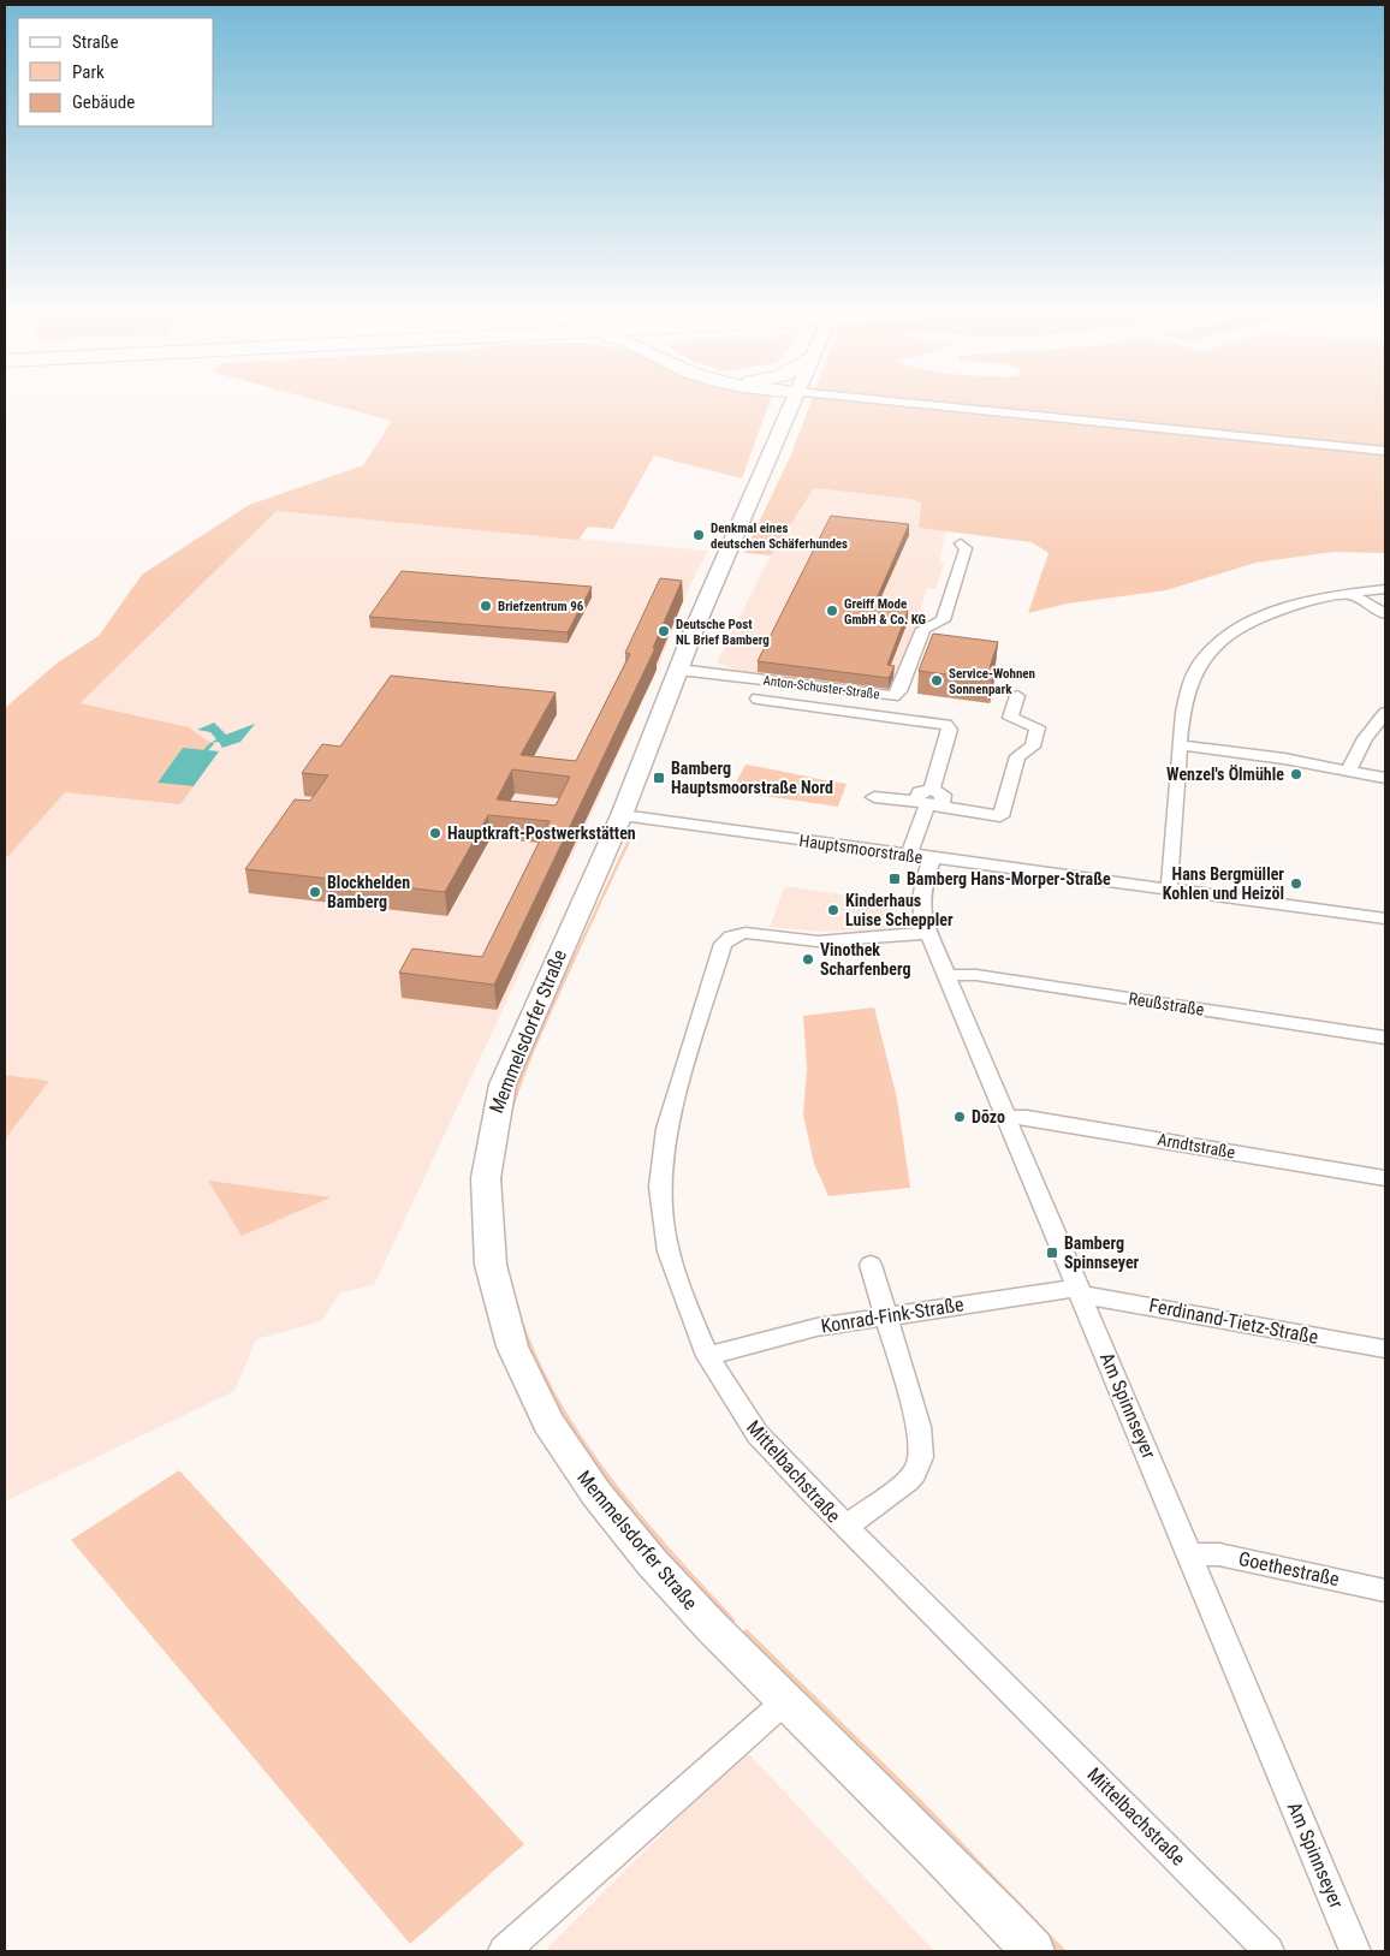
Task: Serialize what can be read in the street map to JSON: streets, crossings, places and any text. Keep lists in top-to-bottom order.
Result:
{
  "streets": {
    "main road": ["Memmelsdorfer Straße"],
    "street": [
      "Anton-Schuster-Straße",
      "Hauptsmoorstraße",
      "Reußstraße",
      "Arndtstraße",
      "Konrad-Fink-Straße",
      "Ferdinand-Tietz-Straße",
      "Am Spinnseyer",
      "Mittelbachstraße",
      "Goethestraße"
    ]
  },
  "crossings": [
    ["Anton-Schuster-Straße", "Memmelsdorfer Straße"],
    ["Hauptsmoorstraße", "Memmelsdorfer Straße"],
    ["Hauptsmoorstraße", "Am Spinnseyer"],
    ["Reußstraße", "Am Spinnseyer"],
    ["Arndtstraße", "Am Spinnseyer"],
    ["Konrad-Fink-Straße", "Ferdinand-Tietz-Straße"],
    ["Konrad-Fink-Straße", "Am Spinnseyer"],
    ["Konrad-Fink-Straße", "Mittelbachstraße"],
    ["Ferdinand-Tietz-Straße", "Am Spinnseyer"],
    ["Am Spinnseyer", "Mittelbachstraße"],
    ["Am Spinnseyer", "Goethestraße"]
  ],
  "places": {
    "other": [
      "Denkmal eines deutschen Schäferhundes",
      "Briefzentrum 96",
      "Greiff Mode GmbH & Co. KG",
      "Deutsche Post NL Brief Bamberg",
      "Service-Wohnen Sonnenpark",
      "Wenzel's Ölmühle",
      "Hauptkraft-Postwerkstätten",
      "Hans Bergmüller Kohlen und Heizöl",
      "Blockhelden Bamberg",
      "Kinderhaus Luise Scheppler",
      "Vinothek Scharfenberg",
      "Dōzo"
    ],
    "transit": ["Bamberg Hauptsmoorstraße Nord", "Bamberg Hans-Morper-Straße", "Bamberg Spinnseyer"]
  },
  "legend": ["Straße", "Park", "Gebäude"]
}
